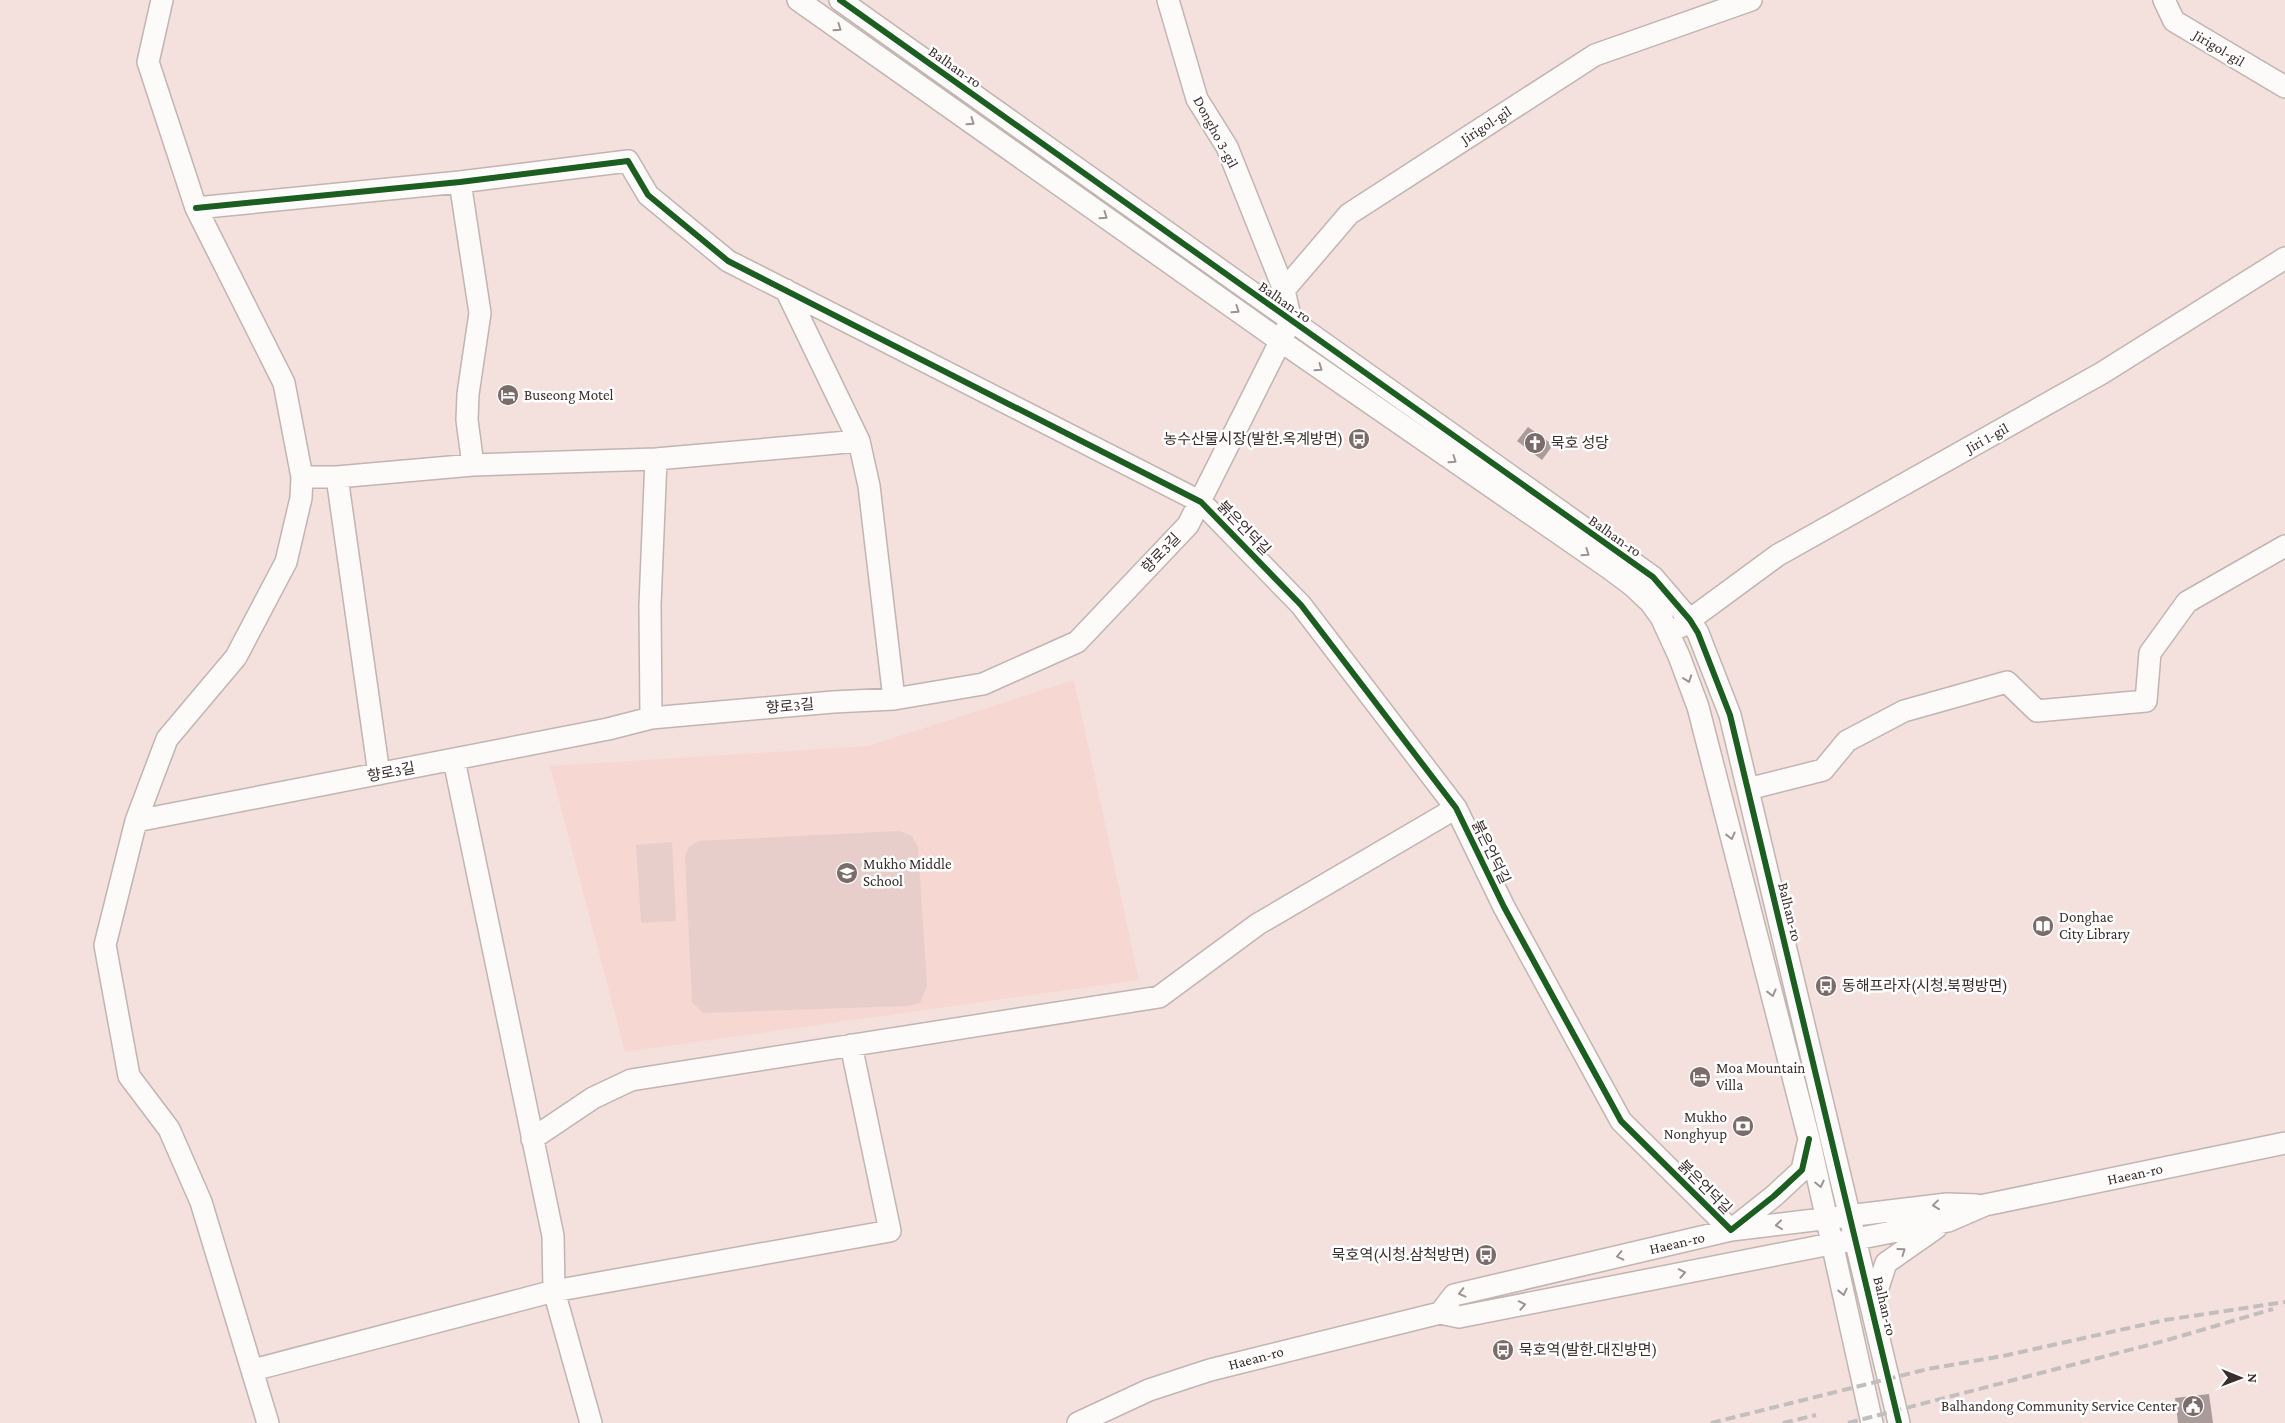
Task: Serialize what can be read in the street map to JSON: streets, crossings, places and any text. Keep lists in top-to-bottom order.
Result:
{
  "streets": {
    "street": [
      "Jirigol-gil",
      "Balhan-ro",
      "Dongho 3-gil",
      "Jiri 1-gil",
      "붉은언덕길",
      "향로3길",
      "Haean-ro"
    ]
  },
  "crossings": [
    ["Jirigol-gil", "Dongho 3-gil"],
    ["Balhan-ro", "Jiri 1-gil"],
    ["Balhan-ro", "향로3길"],
    ["Balhan-ro", "Haean-ro"],
    ["붉은언덕길", "향로3길"],
    ["붉은언덕길", "Haean-ro"]
  ],
  "places": {
    "hotel": ["Buseong Motel", "Moa Mountain Villa"],
    "bus stop": [
      "농수산물시장(발한.옥계방면)",
      "동해프라자(시청.북평방면)",
      "묵호역(시청.삼척방면)",
      "묵호역(발한.대진방면)"
    ],
    "church": ["묵호 성당"],
    "school or university": ["Mukho Middle School"],
    "library": ["Donghae City Library"],
    "bank": ["Mukho Nonghyup"],
    "public building": ["Balhandong Community Service Center"]
  },
  "north": "right"
}
